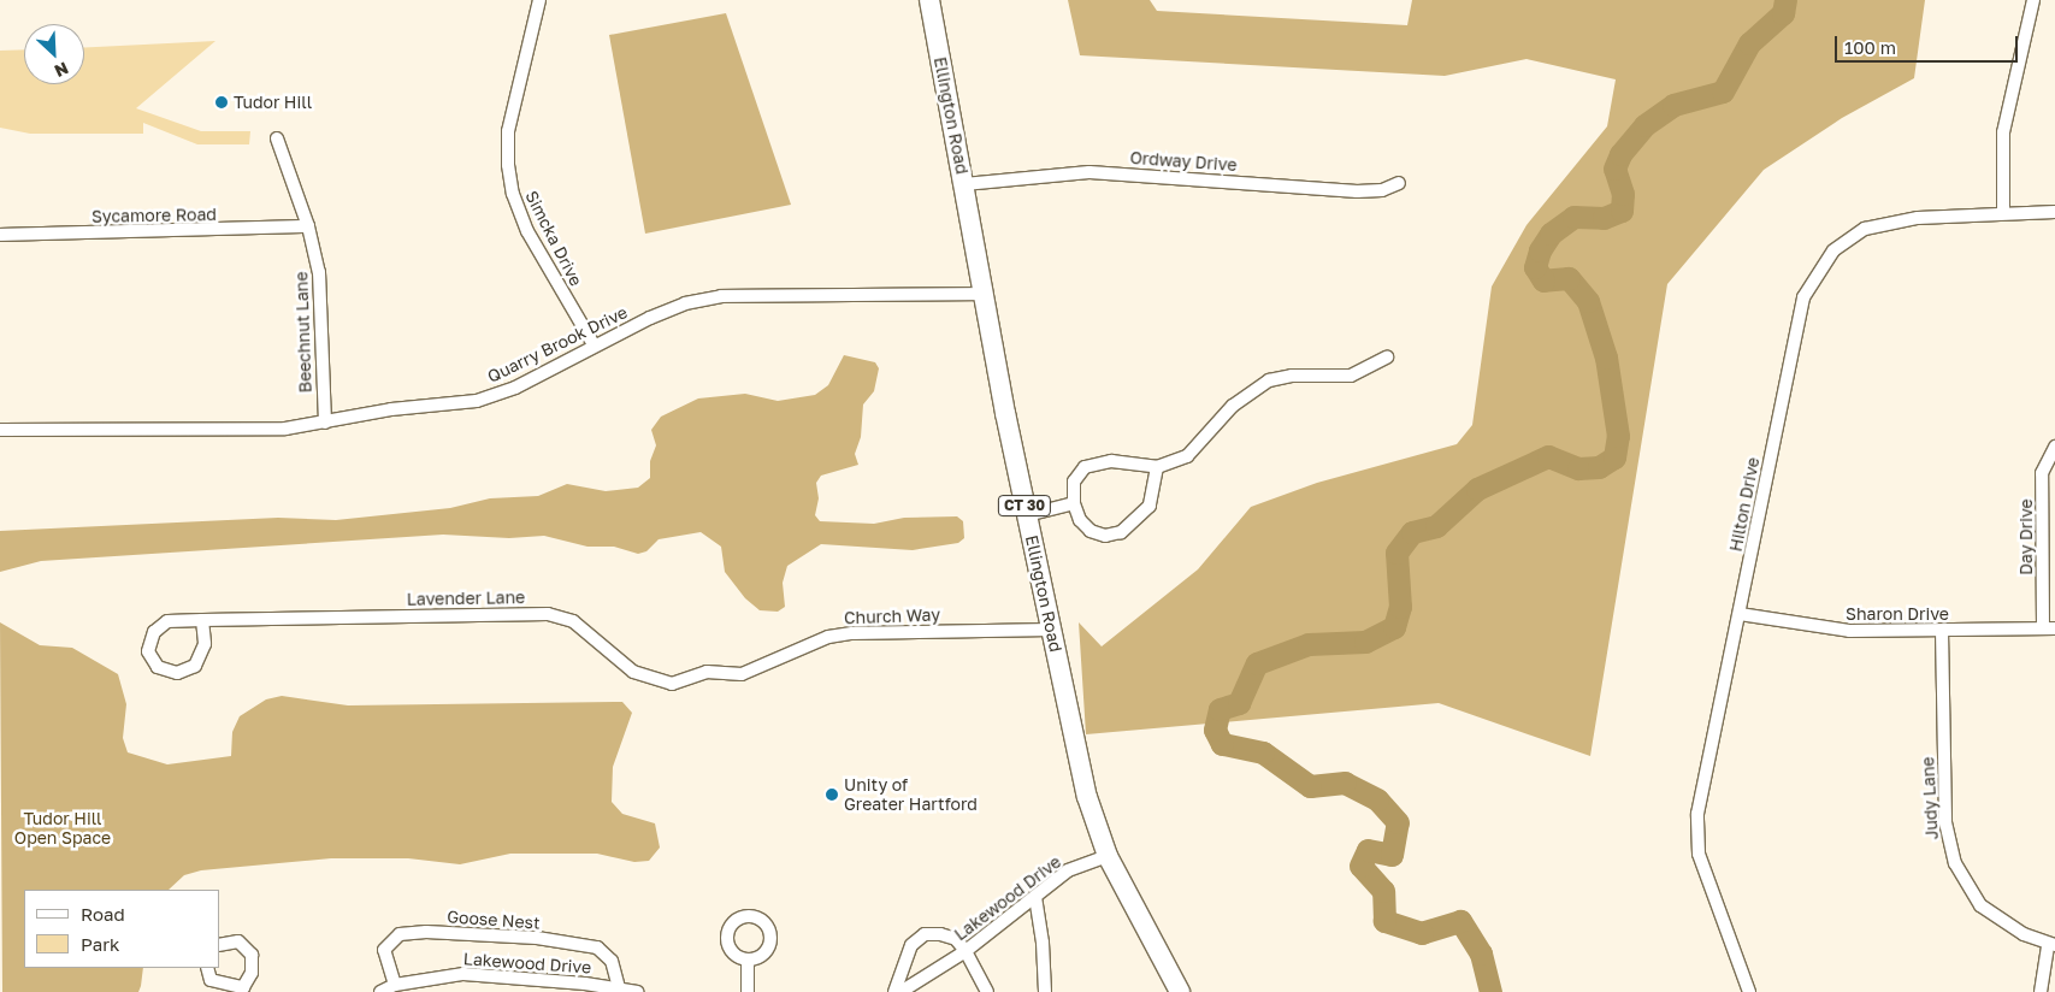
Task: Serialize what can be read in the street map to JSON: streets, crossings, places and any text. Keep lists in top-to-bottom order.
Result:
{
  "streets": {
    "main road": ["Ellington Road", "CT 30"],
    "street": [
      "Ordway Drive",
      "Sycamore Road",
      "Simcka Drive",
      "Beechnut Lane",
      "Quarry Brook Drive",
      "Hilton Drive",
      "Day Drive",
      "Lavender Lane",
      "Sharon Drive",
      "Church Way",
      "Judy Lane",
      "Lakewood Drive",
      "Goose Nest"
    ]
  },
  "crossings": [
    ["Ellington Road", "Ordway Drive"],
    ["Ellington Road", "Quarry Brook Drive"],
    ["Ellington Road", "Church Way"],
    ["Ellington Road", "Lakewood Drive"],
    ["Sycamore Road", "Beechnut Lane"],
    ["Simcka Drive", "Quarry Brook Drive"],
    ["Beechnut Lane", "Quarry Brook Drive"],
    ["Hilton Drive", "Sharon Drive"],
    ["Day Drive", "Sharon Drive"],
    ["Lavender Lane", "Church Way"],
    ["Sharon Drive", "Judy Lane"],
    ["Lakewood Drive", "Goose Nest"]
  ],
  "parks": ["Tudor Hill Open Space"],
  "places": ["Tudor Hill", "Unity of Greater Hartford"],
  "legend": ["Road", "Park"],
  "scale_bar": "100 m",
  "north": "bottom right"
}
